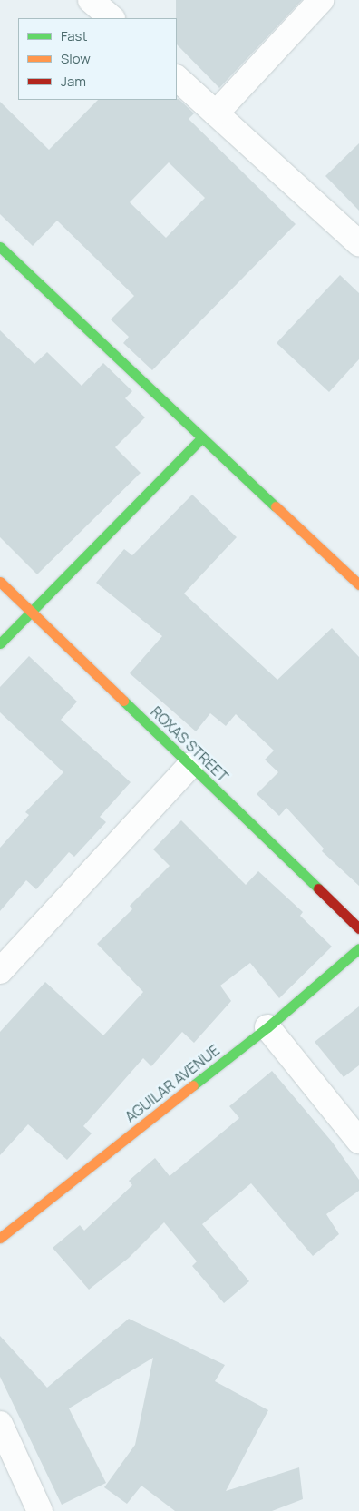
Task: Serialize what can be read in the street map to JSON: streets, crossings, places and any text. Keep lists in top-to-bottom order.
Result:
{
  "streets": {
    "street": ["ROXAS STREET", "AGUILAR AVENUE"]
  },
  "legend": ["Fast", "Slow", "Jam"]
}
